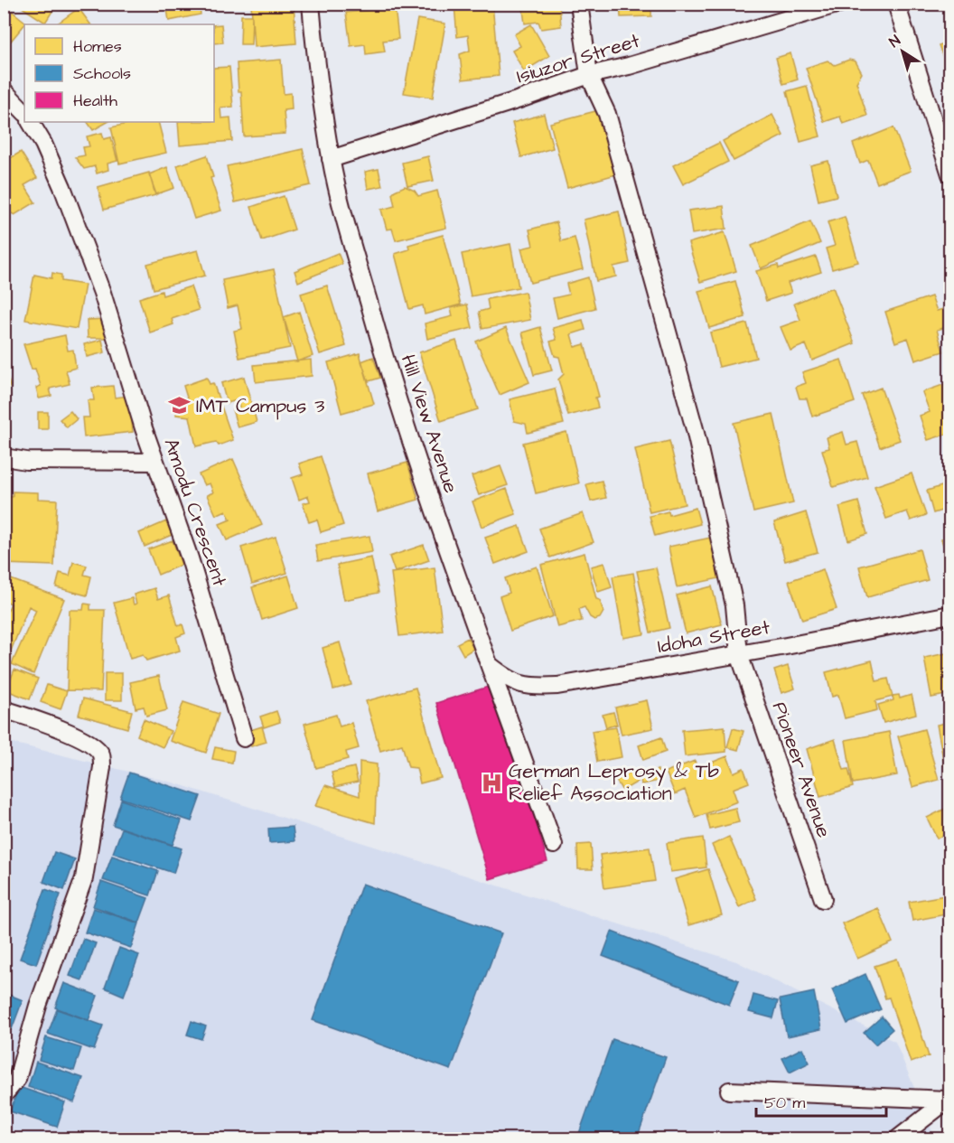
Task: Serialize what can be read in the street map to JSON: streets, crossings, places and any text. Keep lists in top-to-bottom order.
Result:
{
  "streets": {
    "street": [
      "Isiuzor Street",
      "Hill View Avenue",
      "Amodu Crescent",
      "Idoha Street",
      "Pioneer Avenue"
    ]
  },
  "crossings": [
    ["Isiuzor Street", "Hill View Avenue"],
    ["Isiuzor Street", "Pioneer Avenue"],
    ["Hill View Avenue", "Idoha Street"],
    ["Idoha Street", "Pioneer Avenue"]
  ],
  "places": {
    "school or university": ["IMT Campus 3"],
    "hospital": ["German Leprosy & Tb Relief Association"]
  },
  "legend": ["Homes", "Schools", "Health"],
  "scale_bar": "50 m",
  "north": "top left"
}
